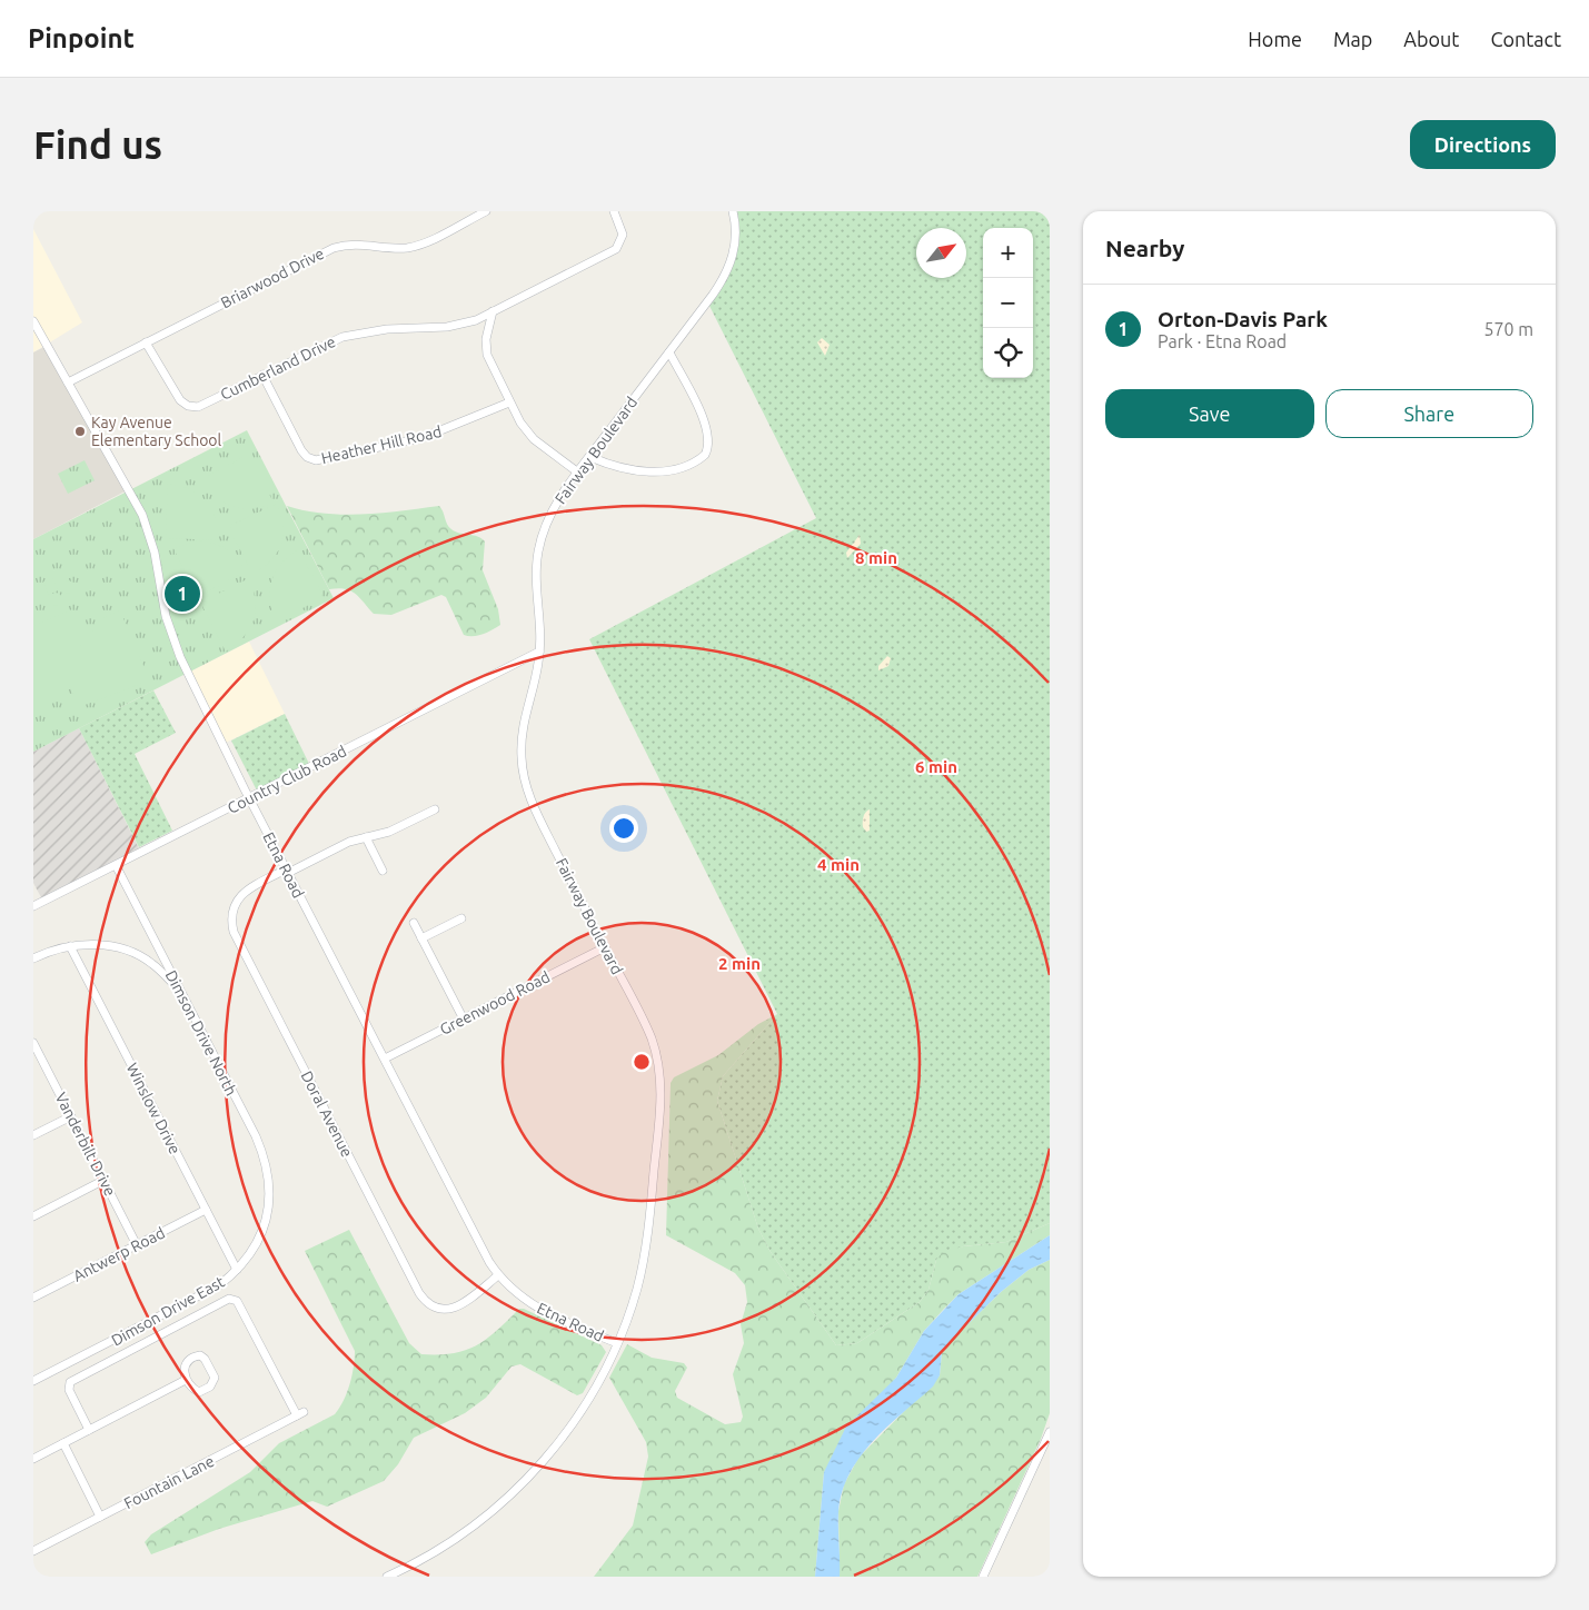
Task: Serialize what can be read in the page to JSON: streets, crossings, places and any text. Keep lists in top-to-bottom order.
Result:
{
  "streets": {
    "street": [
      "Briarwood Drive",
      "Cumberland Drive",
      "Heather Hill Road",
      "Fairway Boulevard",
      "Country Club Road",
      "Etna Road",
      "Greenwood Road",
      "Dimson Drive North",
      "Winslow Drive",
      "Doral Avenue",
      "Vanderbilt Drive",
      "Antwerp Road",
      "Dimson Drive East",
      "Fountain Lane"
    ]
  },
  "crossings": [
    ["Briarwood Drive", "Cumberland Drive"],
    ["Briarwood Drive", "Etna Road"],
    ["Cumberland Drive", "Heather Hill Road"],
    ["Fairway Boulevard", "Country Club Road"],
    ["Fairway Boulevard", "Etna Road"],
    ["Fairway Boulevard", "Greenwood Road"],
    ["Country Club Road", "Etna Road"],
    ["Country Club Road", "Dimson Drive North"],
    ["Etna Road", "Greenwood Road"],
    ["Etna Road", "Doral Avenue"],
    ["Dimson Drive North", "Dimson Drive East"],
    ["Winslow Drive", "Antwerp Road"],
    ["Winslow Drive", "Dimson Drive East"],
    ["Vanderbilt Drive", "Antwerp Road"]
  ],
  "places": ["Kay Avenue Elementary School"],
  "north": "top right",
  "page": {
    "header": "Pinpoint",
    "nav": [
      "Home",
      "Map",
      "About",
      "Contact"
    ],
    "buttons": [
      "Directions",
      ["Save", "Share"]
    ],
    "title": "Find us",
    "heading": "Nearby",
    "map_buttons": ["+", "−"],
    "list": [
      {
        "mark": "1",
        "name": "Orton-Davis Park",
        "note": "Park · Etna Road",
        "value": "570 m"
      }
    ],
    "pins": "1"
  },
  "rings": [
    "8 min",
    "6 min",
    "4 min",
    "2 min"
  ]
}
